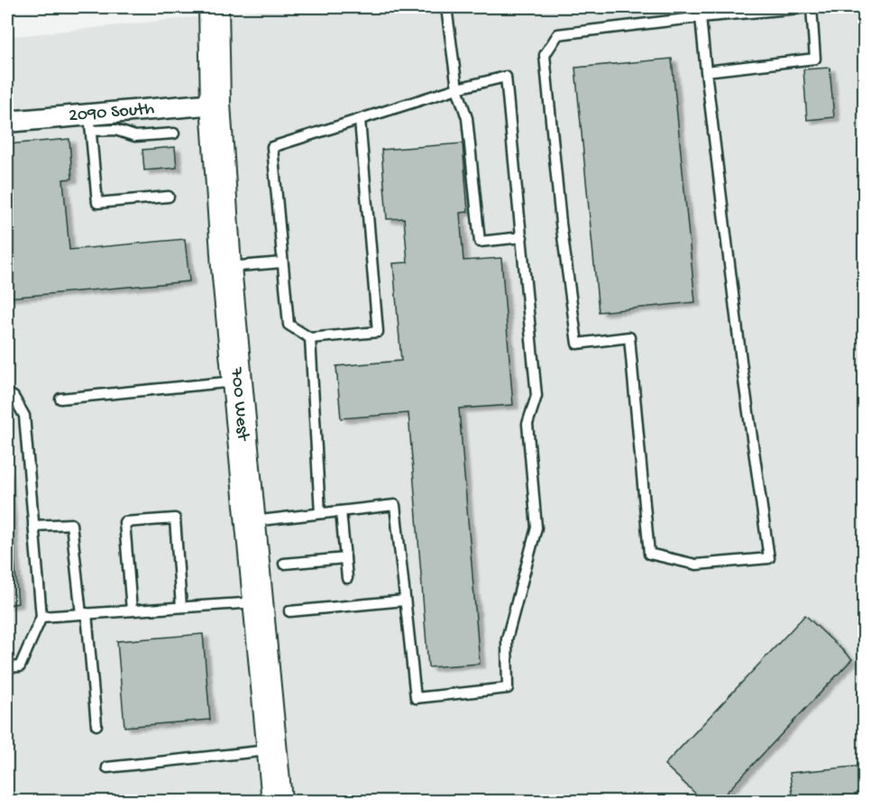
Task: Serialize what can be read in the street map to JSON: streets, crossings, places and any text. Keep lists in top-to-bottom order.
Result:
{
  "streets": {
    "street": ["2090 South", "700 West"]
  },
  "crossings": [
    ["2090 South", "700 West"]
  ]
}
